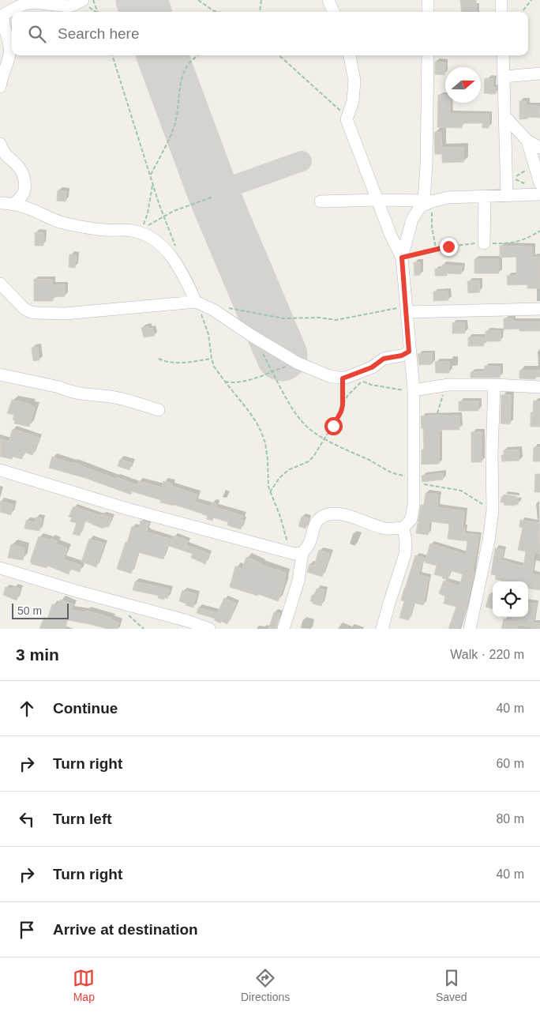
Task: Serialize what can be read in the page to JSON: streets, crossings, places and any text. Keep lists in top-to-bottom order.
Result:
{
  "scale_bar": "50 m",
  "north": "right",
  "page": {
    "search": "Search here",
    "scale": "50 m",
    "heading": ["3 min", "Walk · 220 m"],
    "list": [
      ["Continue", "40 m"],
      ["Turn right", "60 m"],
      ["Turn left", "80 m"],
      ["Turn right", "40 m"],
      "Arrive at destination"
    ],
    "nav": ["Map", "Directions", "Saved"]
  }
}
